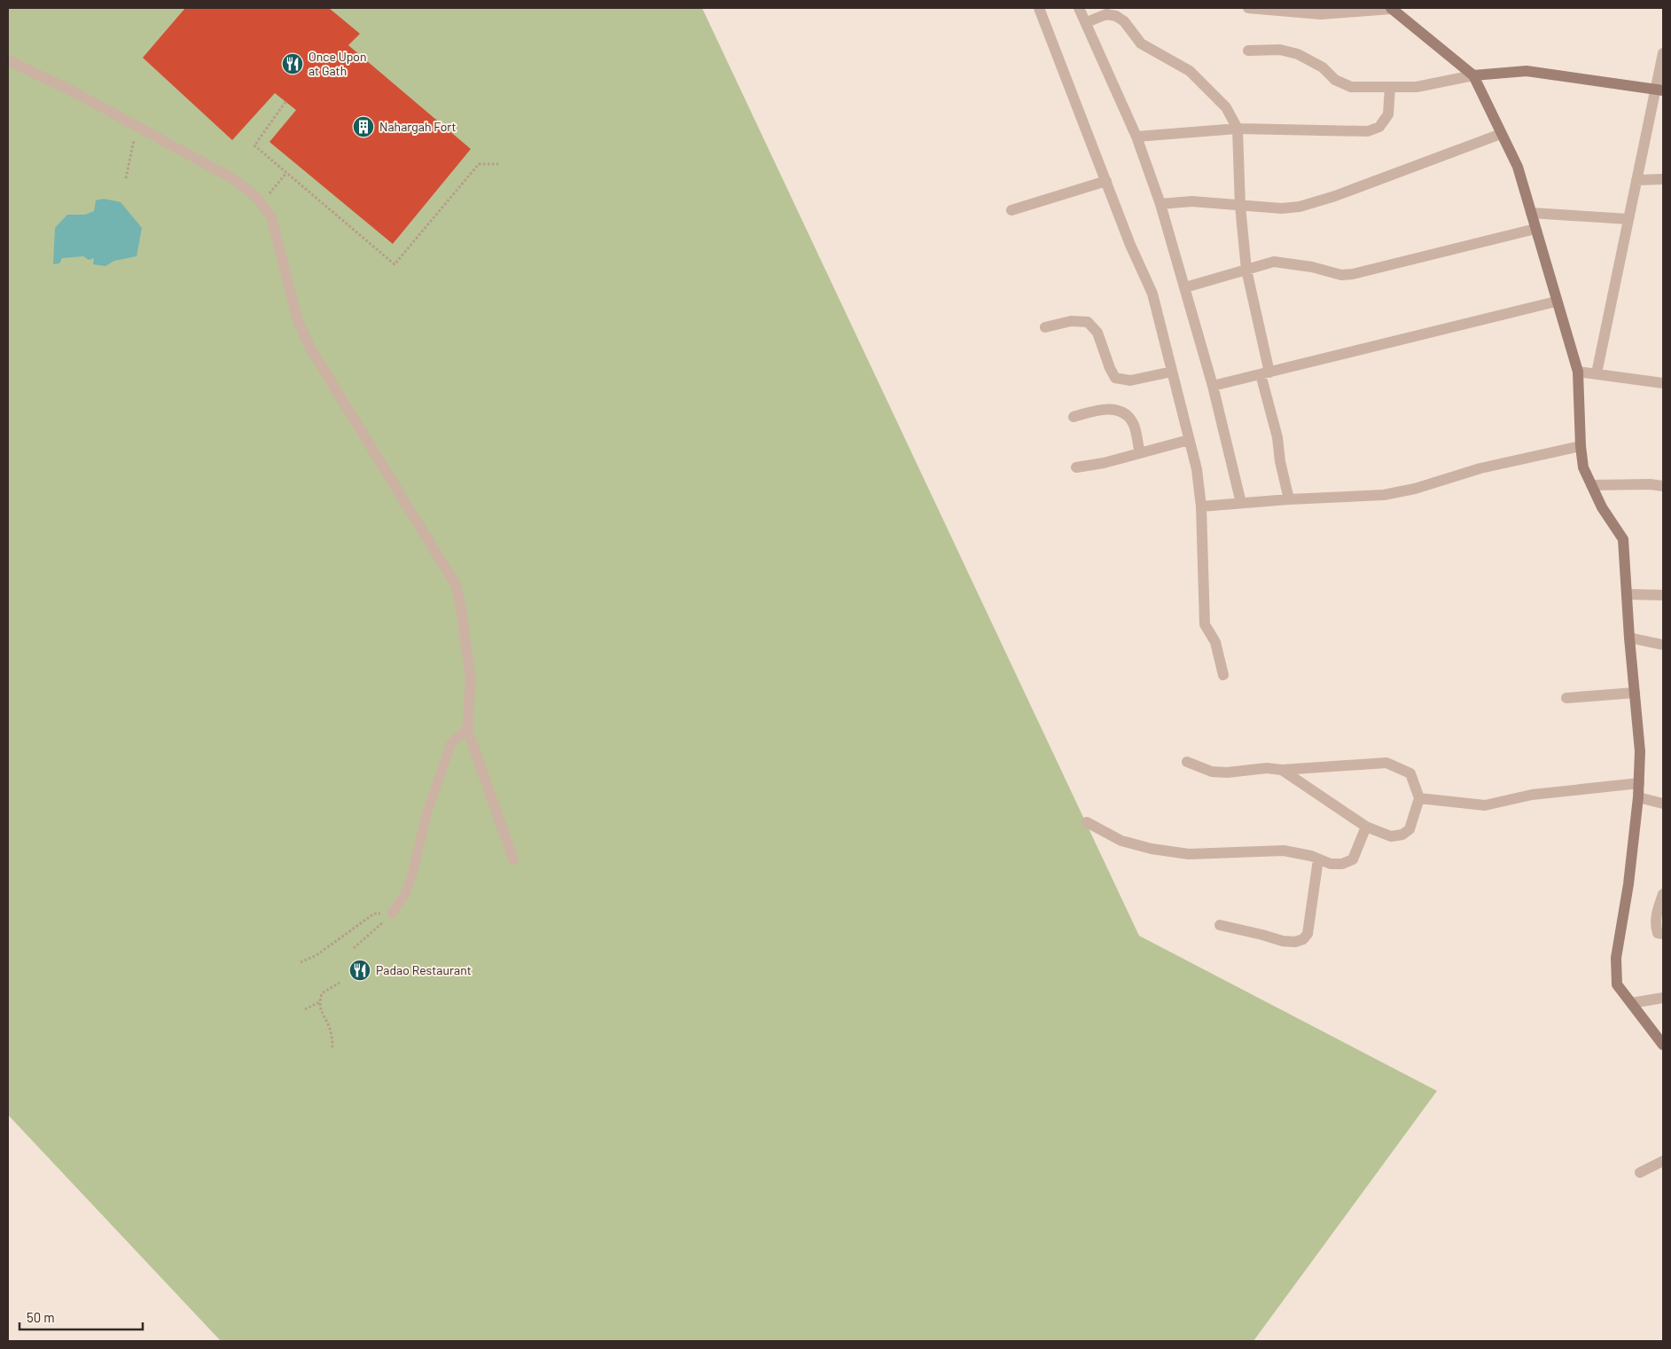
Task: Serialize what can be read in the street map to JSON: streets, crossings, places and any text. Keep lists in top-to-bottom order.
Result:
{
  "places": {
    "restaurant": ["Once Upon at Gath", "Padao Restaurant"],
    "building": ["Nahargah Fort"]
  },
  "scale_bar": "50 m"
}
